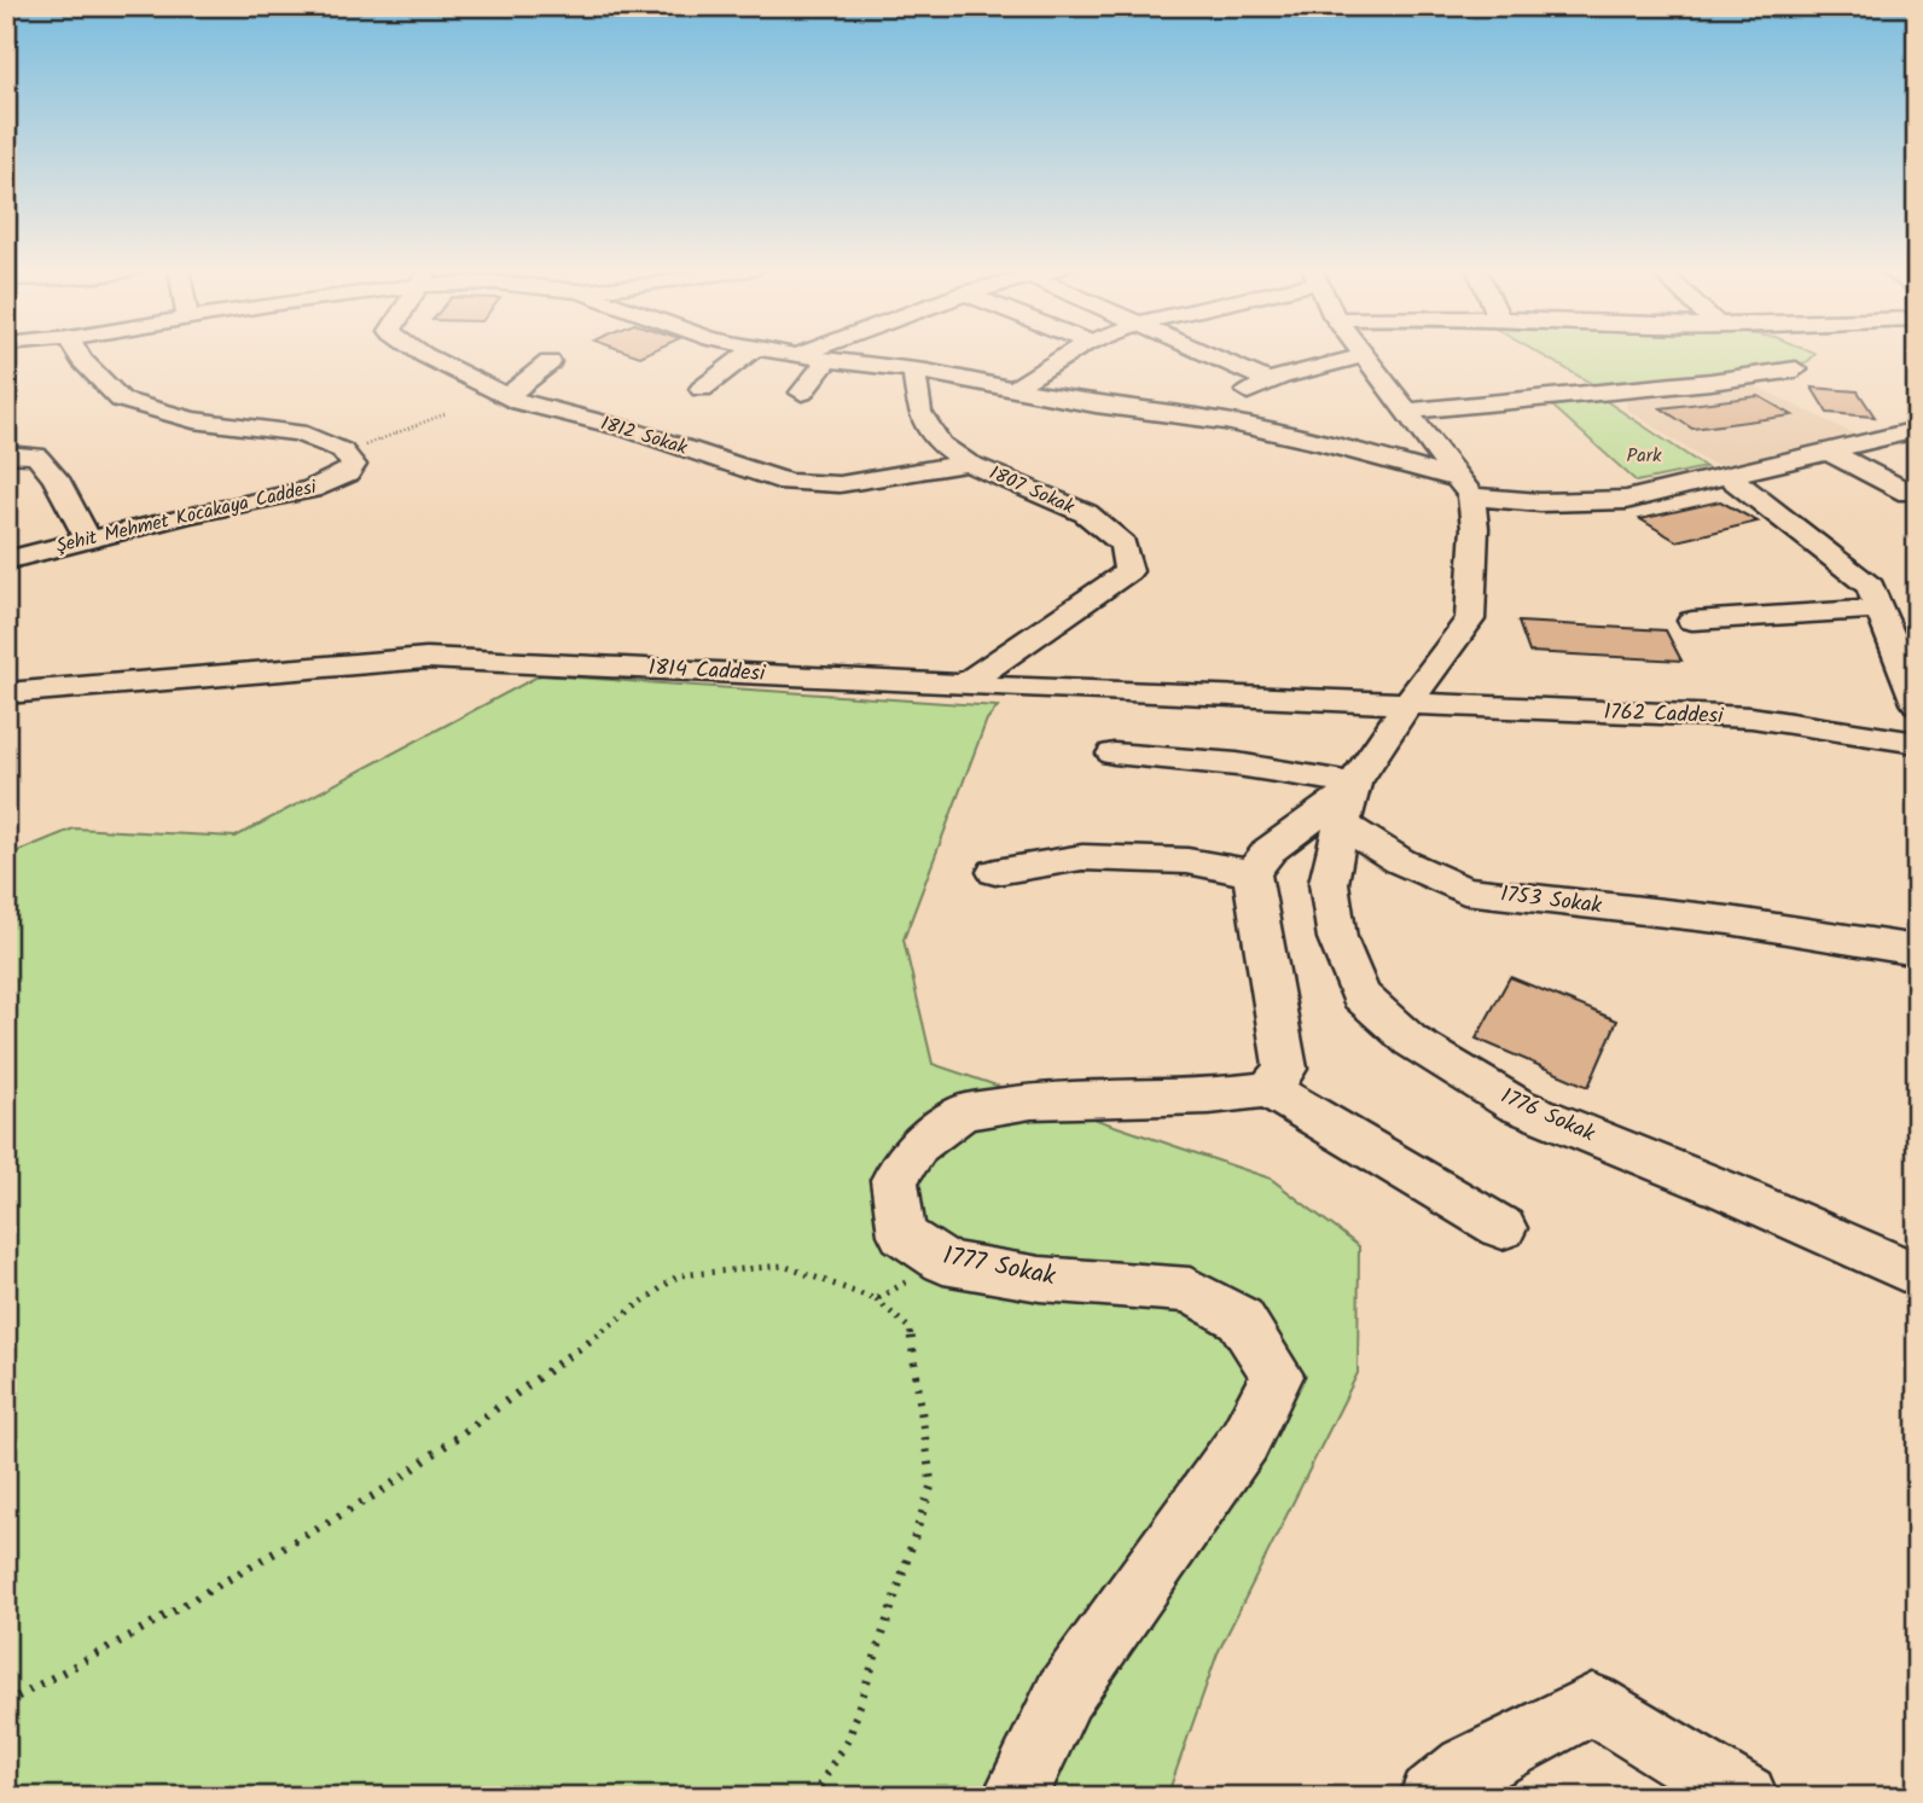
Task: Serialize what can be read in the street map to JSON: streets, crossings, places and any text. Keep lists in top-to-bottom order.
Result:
{
  "streets": {
    "street": [
      "1812 Sokak",
      "1807 Sokak",
      "Şehit Mehmet Kocakaya Caddesi",
      "1814 Caddesi",
      "1762 Caddesi",
      "1753 Sokak",
      "1776 Sokak",
      "1777 Sokak"
    ]
  },
  "crossings": [
    ["1812 Sokak", "1807 Sokak"],
    ["1807 Sokak", "1814 Caddesi"],
    ["1814 Caddesi", "1762 Caddesi"],
    ["1753 Sokak", "1776 Sokak"]
  ],
  "parks": ["Park"]
}
